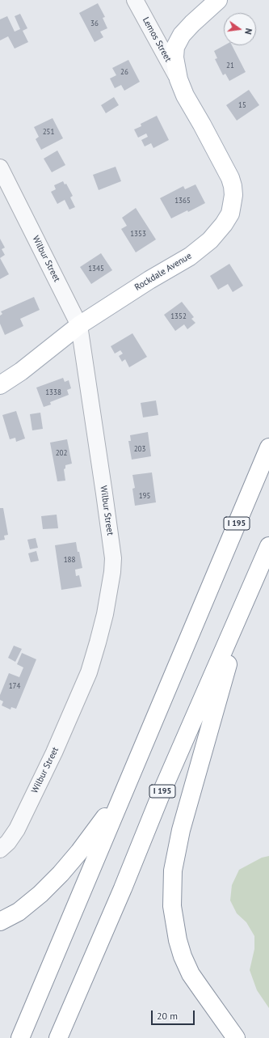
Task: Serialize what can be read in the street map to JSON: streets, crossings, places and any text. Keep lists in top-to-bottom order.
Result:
{
  "streets": {
    "main road": ["Rockdale Avenue", "I 195"],
    "street": ["Lemos Street", "Wilbur Street"]
  },
  "crossings": [
    ["Lemos Street", "Rockdale Avenue"],
    ["Wilbur Street", "Rockdale Avenue"]
  ],
  "house_numbers": [
    "36",
    "21",
    "26",
    "15",
    "251",
    "1365",
    "1353",
    "1345",
    "1352",
    "1338",
    "203",
    "202",
    "195",
    "188",
    "174"
  ],
  "scale_bar": "20 m",
  "north": "right"
}
